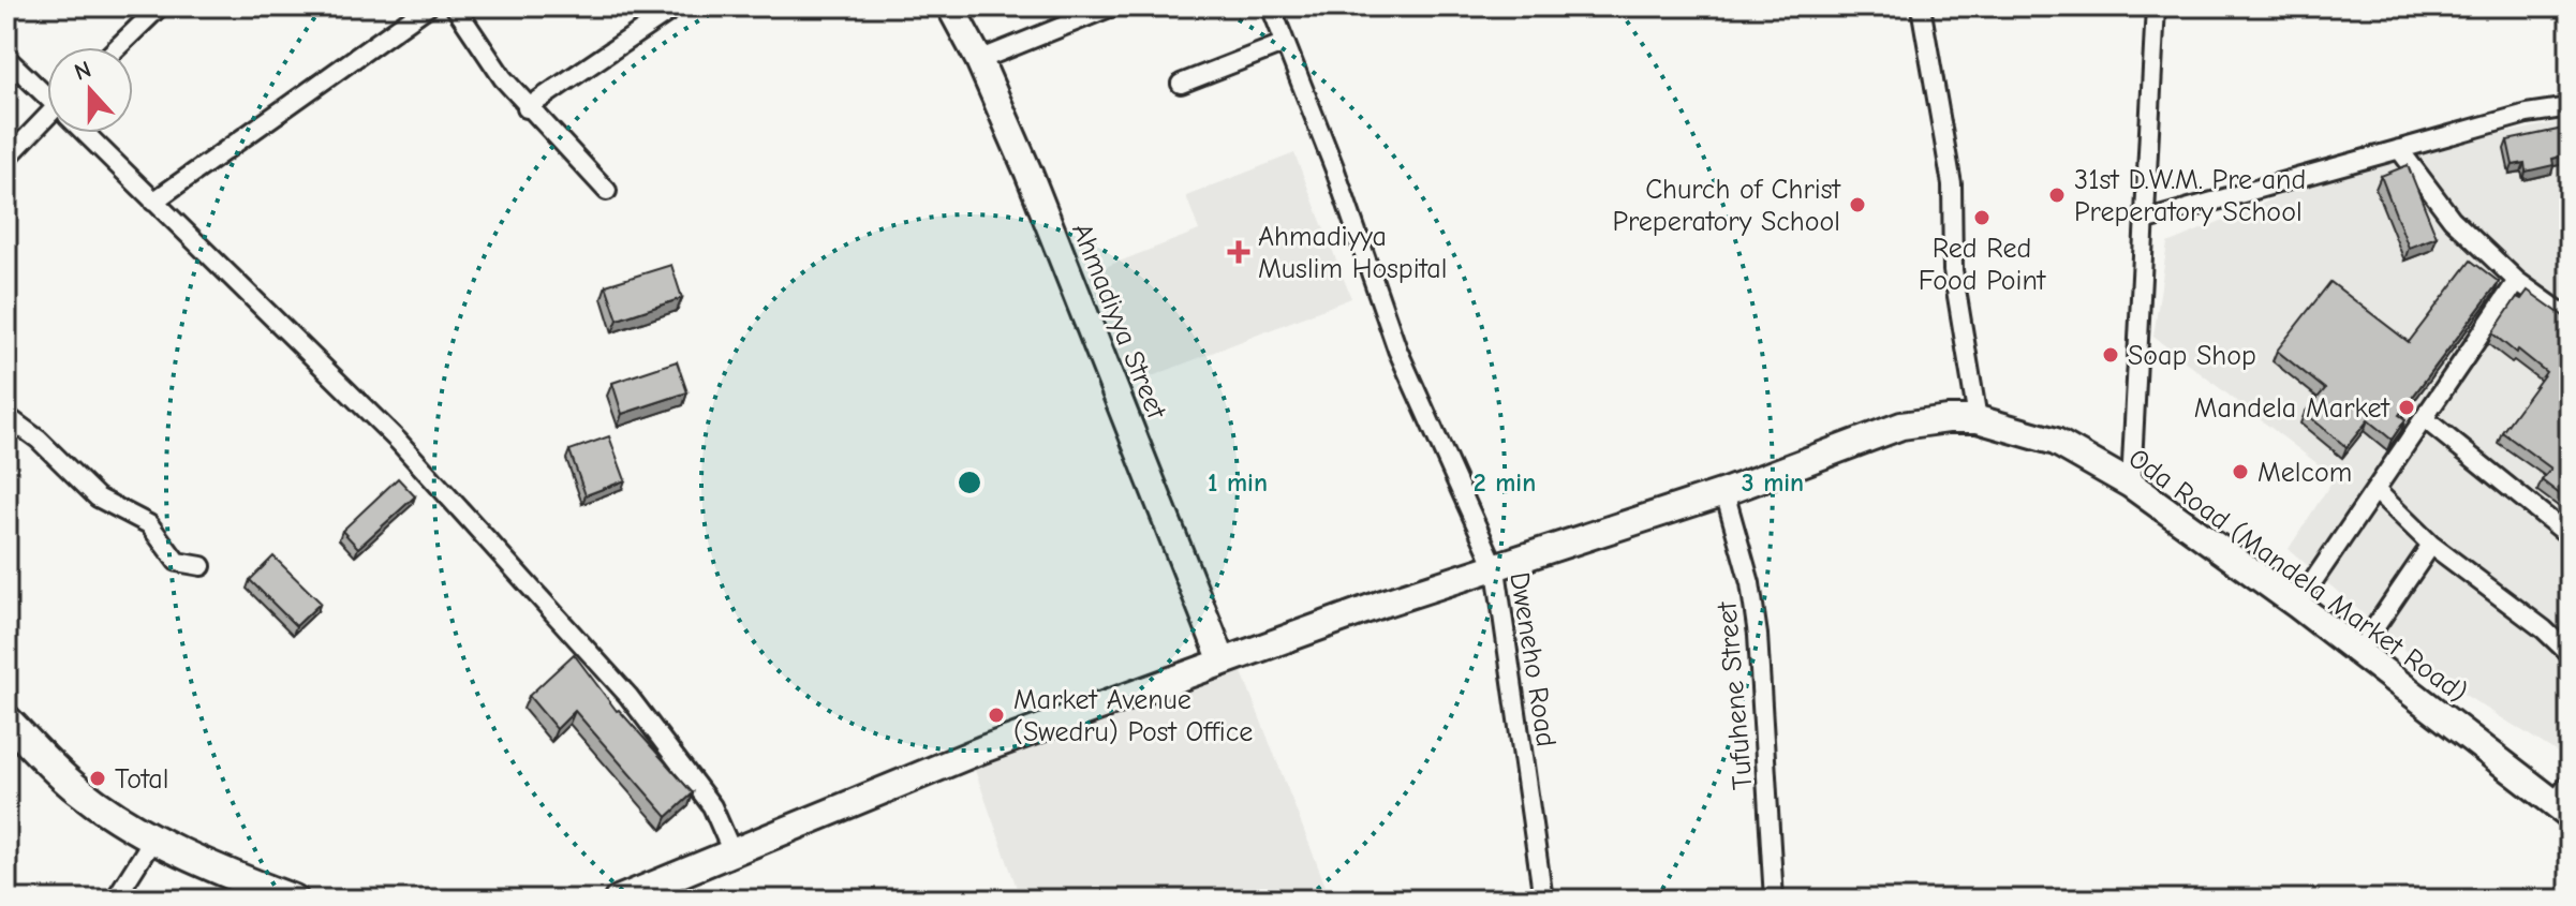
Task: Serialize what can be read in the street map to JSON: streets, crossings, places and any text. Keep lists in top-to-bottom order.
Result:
{
  "streets": {
    "street": [
      "Ahmadiyya Street",
      "Oda Road (Mandela Market Road)",
      "Dweneho Road",
      "Tufuhene Street"
    ]
  },
  "crossings": [
    ["Ahmadiyya Street", "Oda Road (Mandela Market Road)"],
    ["Oda Road (Mandela Market Road)", "Dweneho Road"],
    ["Oda Road (Mandela Market Road)", "Tufuhene Street"]
  ],
  "places": {
    "other": [
      "31st D.W.M. Pre and Preperatory School",
      "Church of Christ Preperatory School",
      "Red Red Food Point",
      "Soap Shop",
      "Mandela Market",
      "Melcom",
      "Market Avenue (Swedru) Post Office",
      "Total"
    ],
    "health": ["Ahmadiyya Muslim Hospital"]
  },
  "north": "top",
  "rings": ["1 min", "2 min", "3 min"]
}
